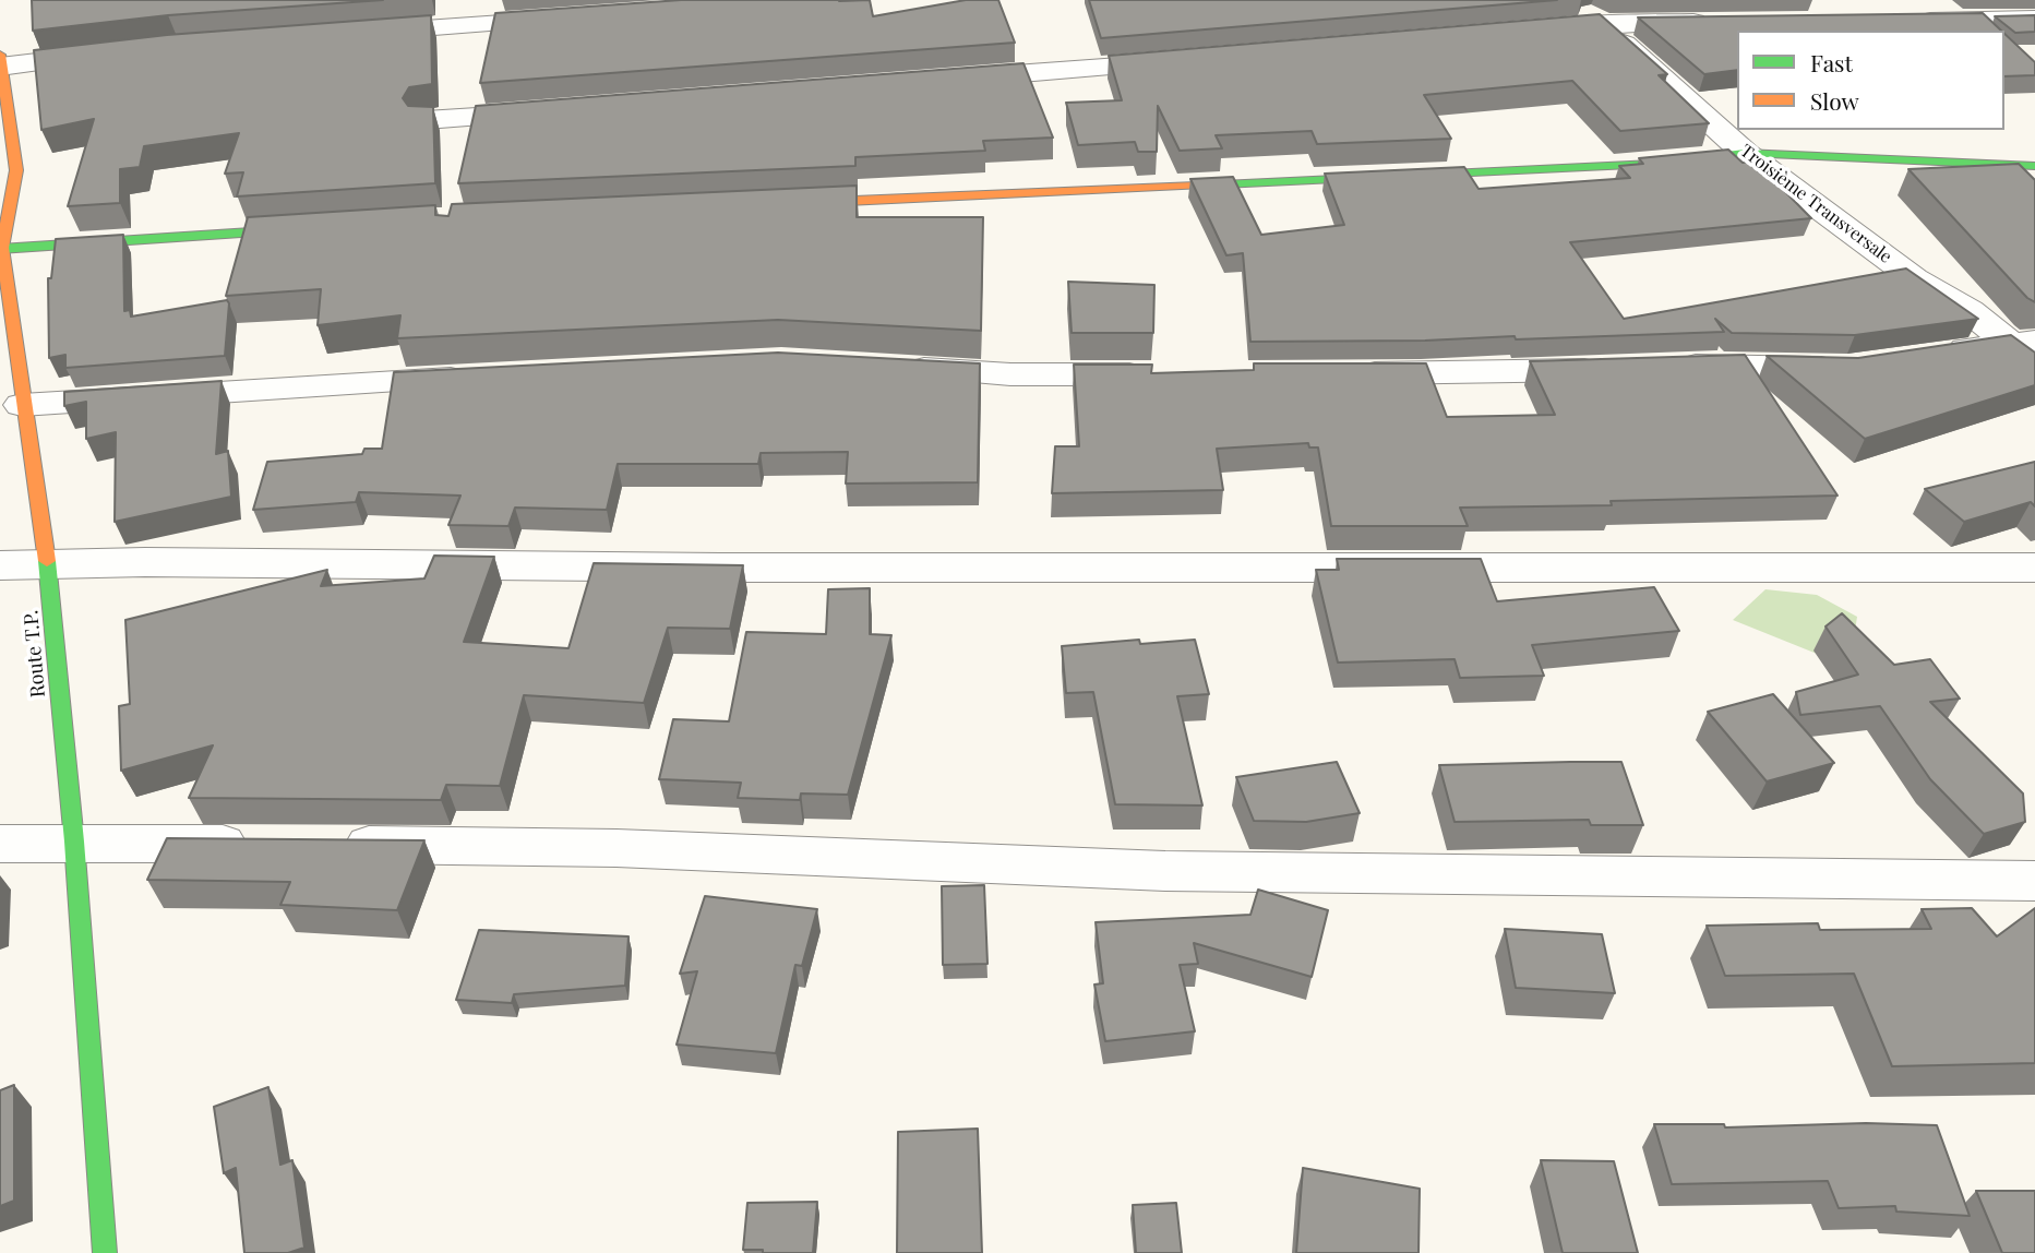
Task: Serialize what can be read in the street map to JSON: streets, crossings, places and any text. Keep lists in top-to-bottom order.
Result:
{
  "streets": {
    "street": ["Troisième Transversale", "Route T.P."]
  },
  "legend": ["Fast", "Slow"]
}
